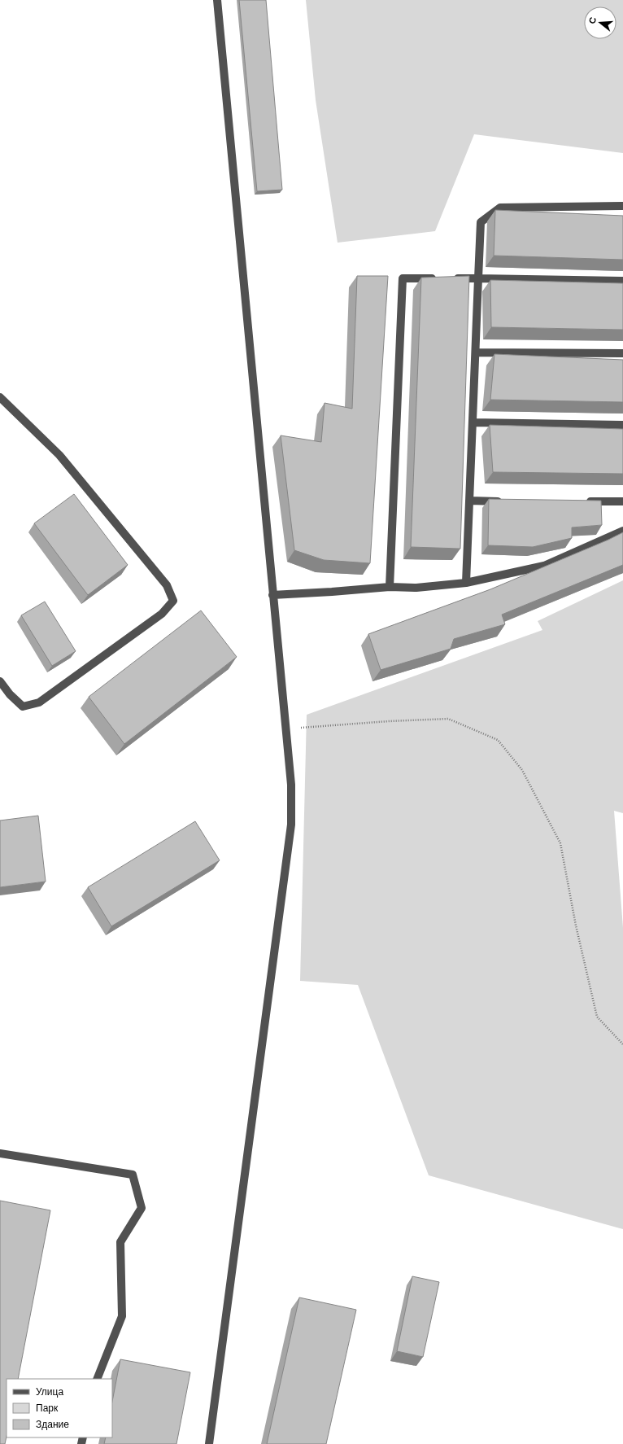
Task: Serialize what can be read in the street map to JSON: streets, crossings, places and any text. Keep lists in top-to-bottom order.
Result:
{
  "legend": ["Улица", "Парк", "Здание"],
  "north": "left"
}
